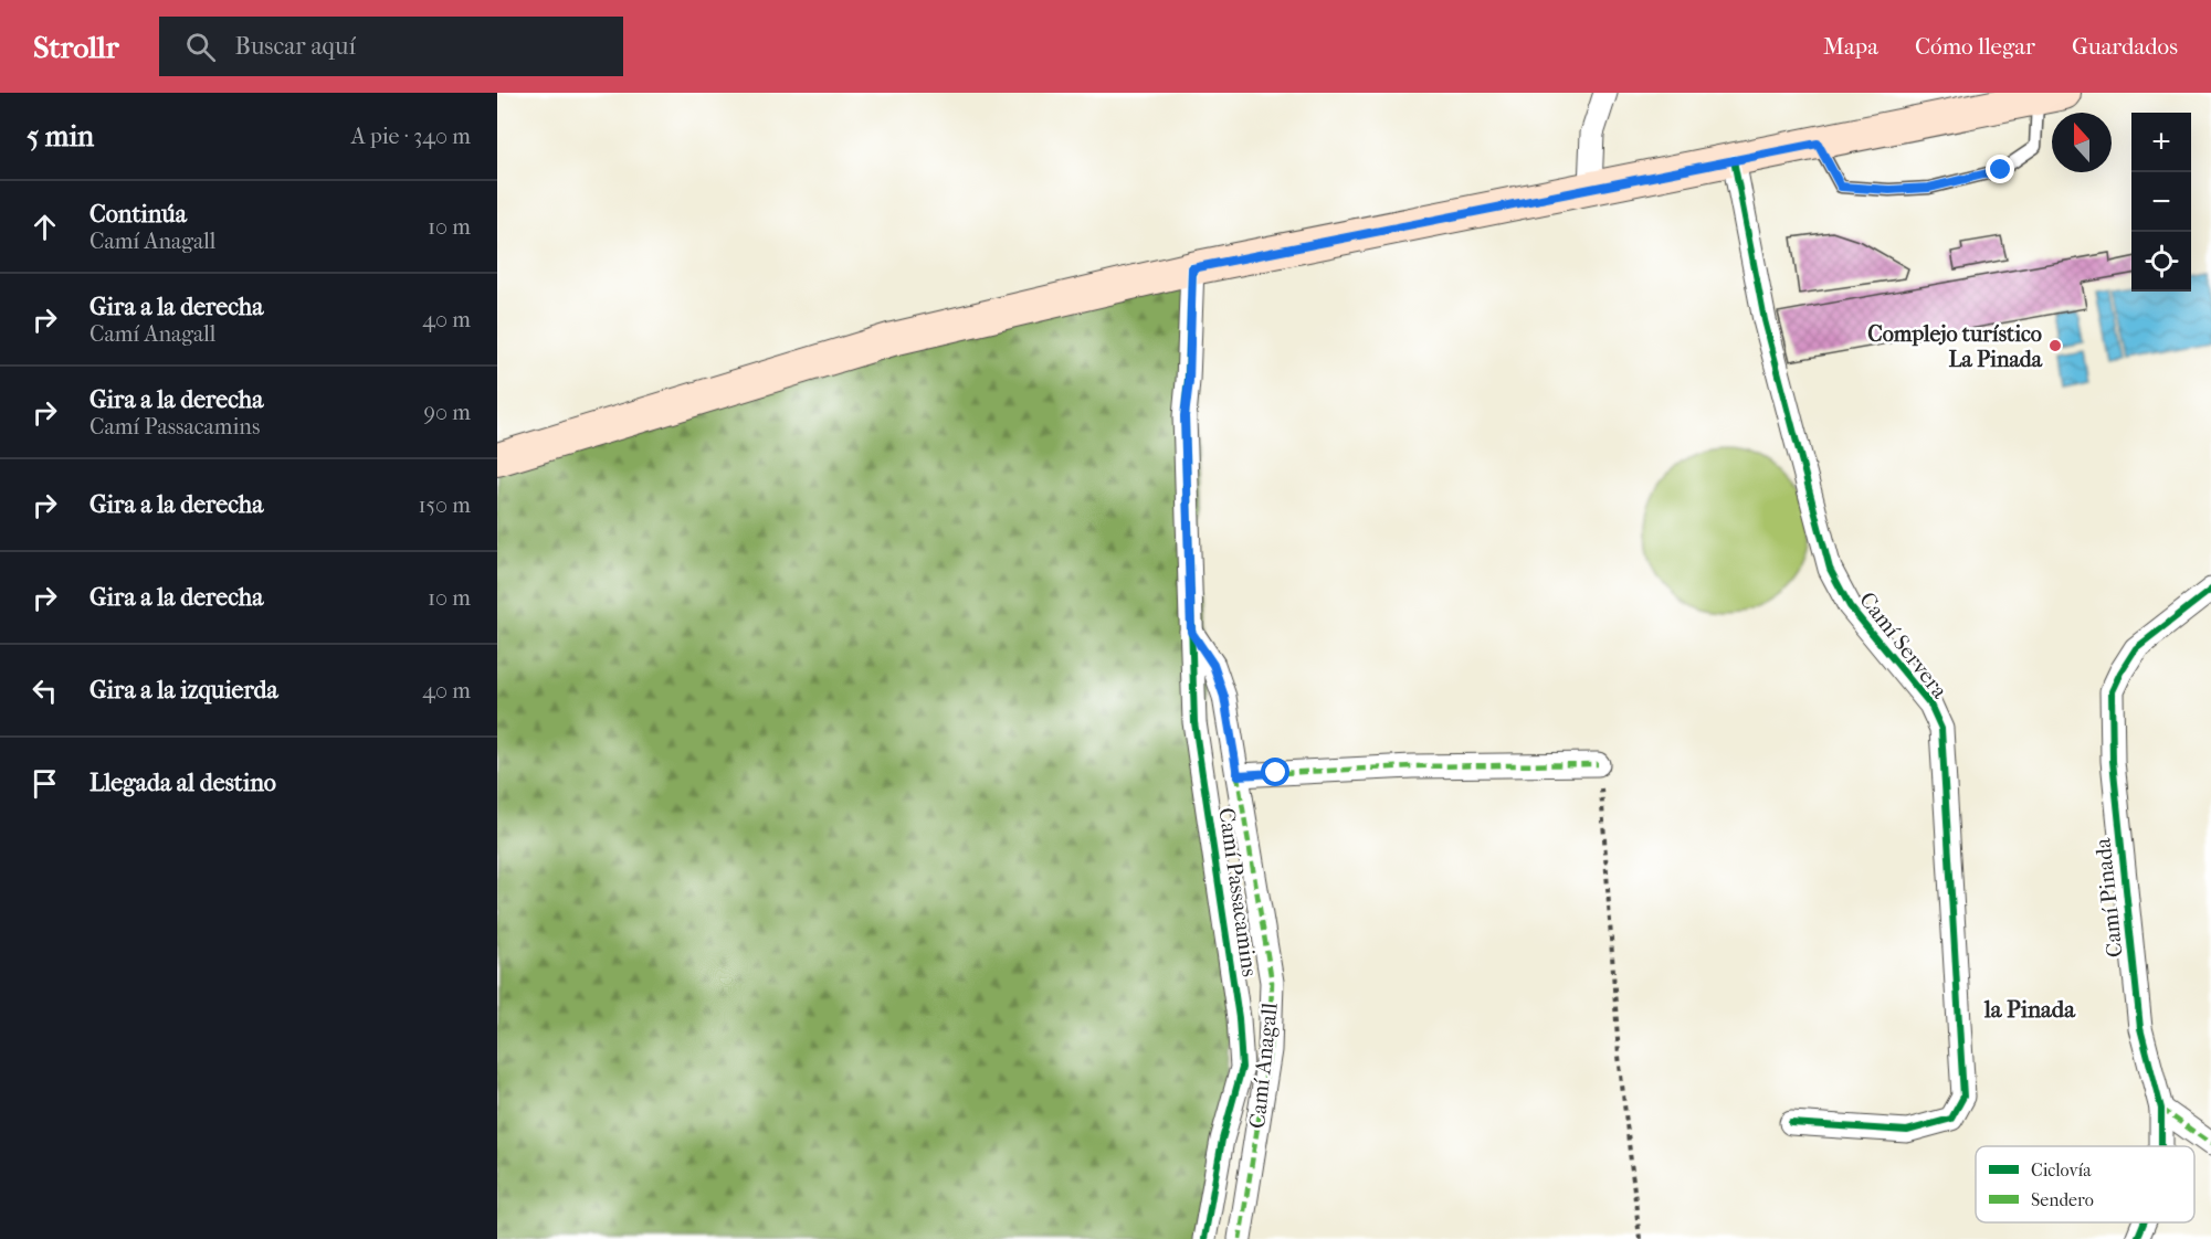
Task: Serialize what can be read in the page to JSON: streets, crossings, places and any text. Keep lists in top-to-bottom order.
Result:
{
  "streets": {
    "street": [
      "Camí Servera",
      "Camí Passacamins",
      "Camí Pinada",
      "Camí Anagall"
    ]
  },
  "crossings": [
    ["Camí Passacamins", "Camí Anagall"]
  ],
  "districts": ["la Pinada"],
  "places": ["Complejo turístico La Pinada"],
  "legend": ["Ciclovía", "Sendero"],
  "north": "top",
  "page": {
    "header": "Strollr",
    "search": "Buscar aquí",
    "nav": ["Mapa", "Cómo llegar", "Guardados"],
    "heading": ["5 min", "A pie · 340 m"],
    "map_buttons": ["+", "−"],
    "list": [
      ["Continúa", "Camí Anagall", "10 m"],
      ["Gira a la derecha", "Camí Anagall", "40 m"],
      ["Gira a la derecha", "Camí Passacamins", "90 m"],
      ["Gira a la derecha", "150 m"],
      ["Gira a la derecha", "10 m"],
      ["Gira a la izquierda", "40 m"],
      "Llegada al destino"
    ]
  }
}
